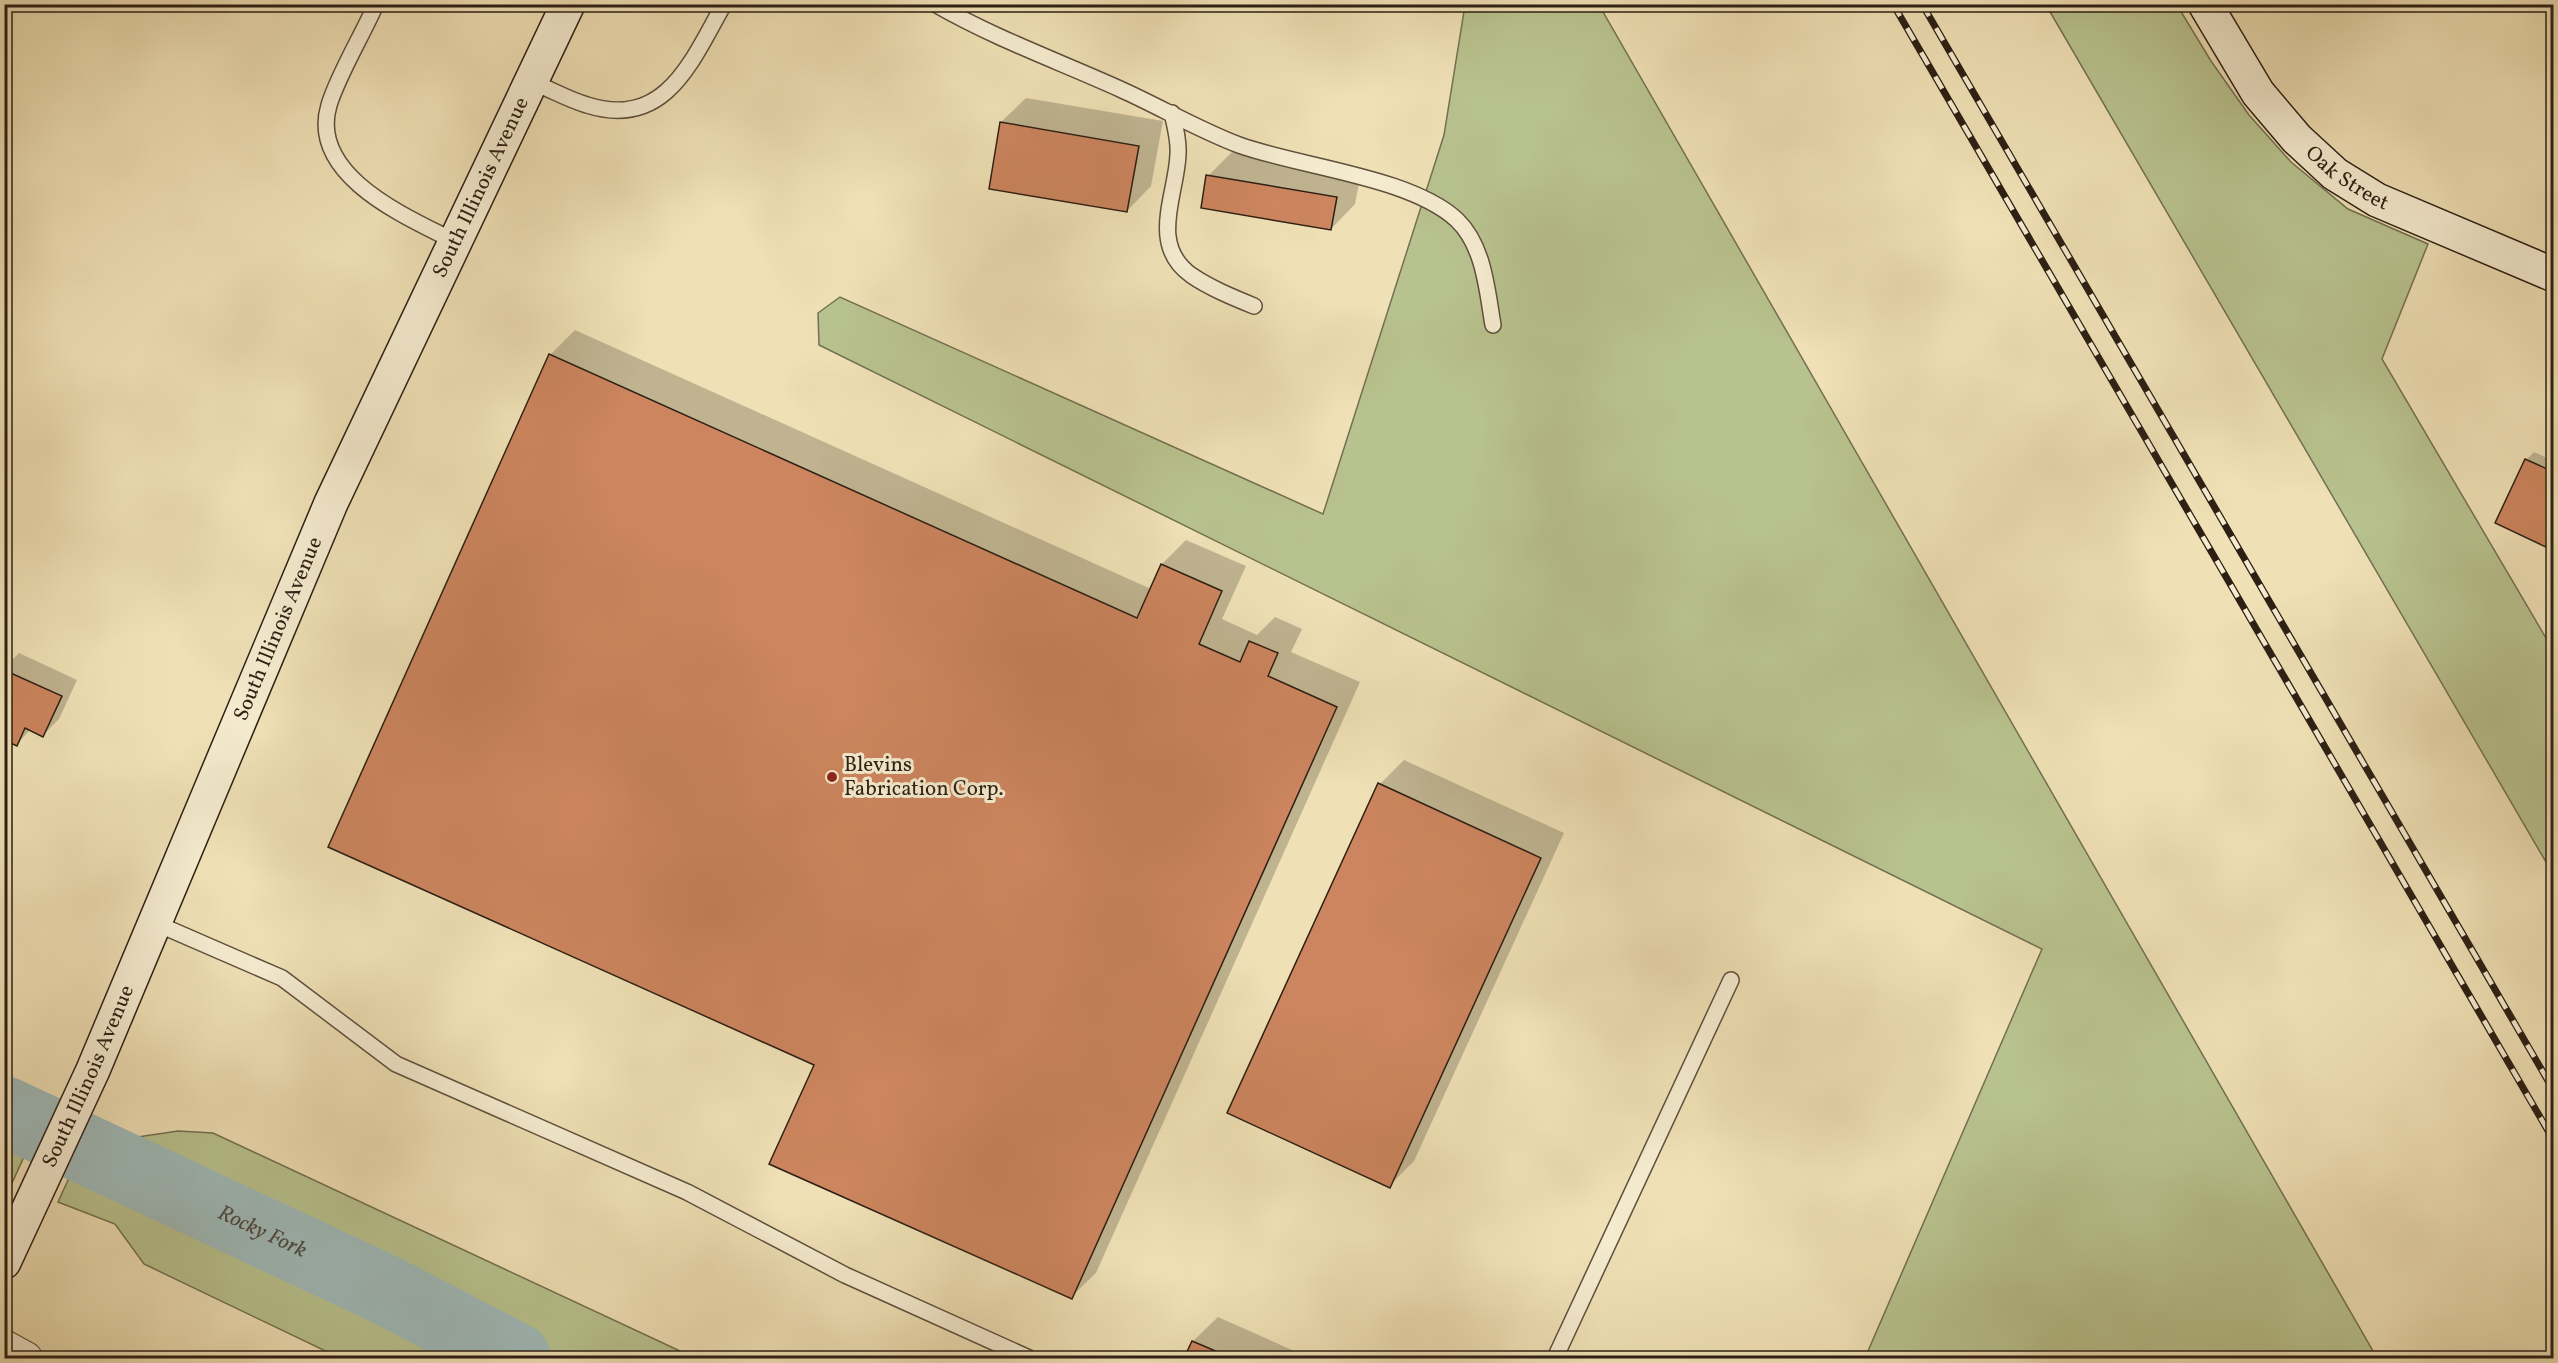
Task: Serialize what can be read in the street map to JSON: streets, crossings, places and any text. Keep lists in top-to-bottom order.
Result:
{
  "streets": {
    "main road": ["Oak Street", "South Illinois Avenue"]
  },
  "water": ["Rocky Fork"],
  "places": ["Blevins Fabrication Corp."]
}
